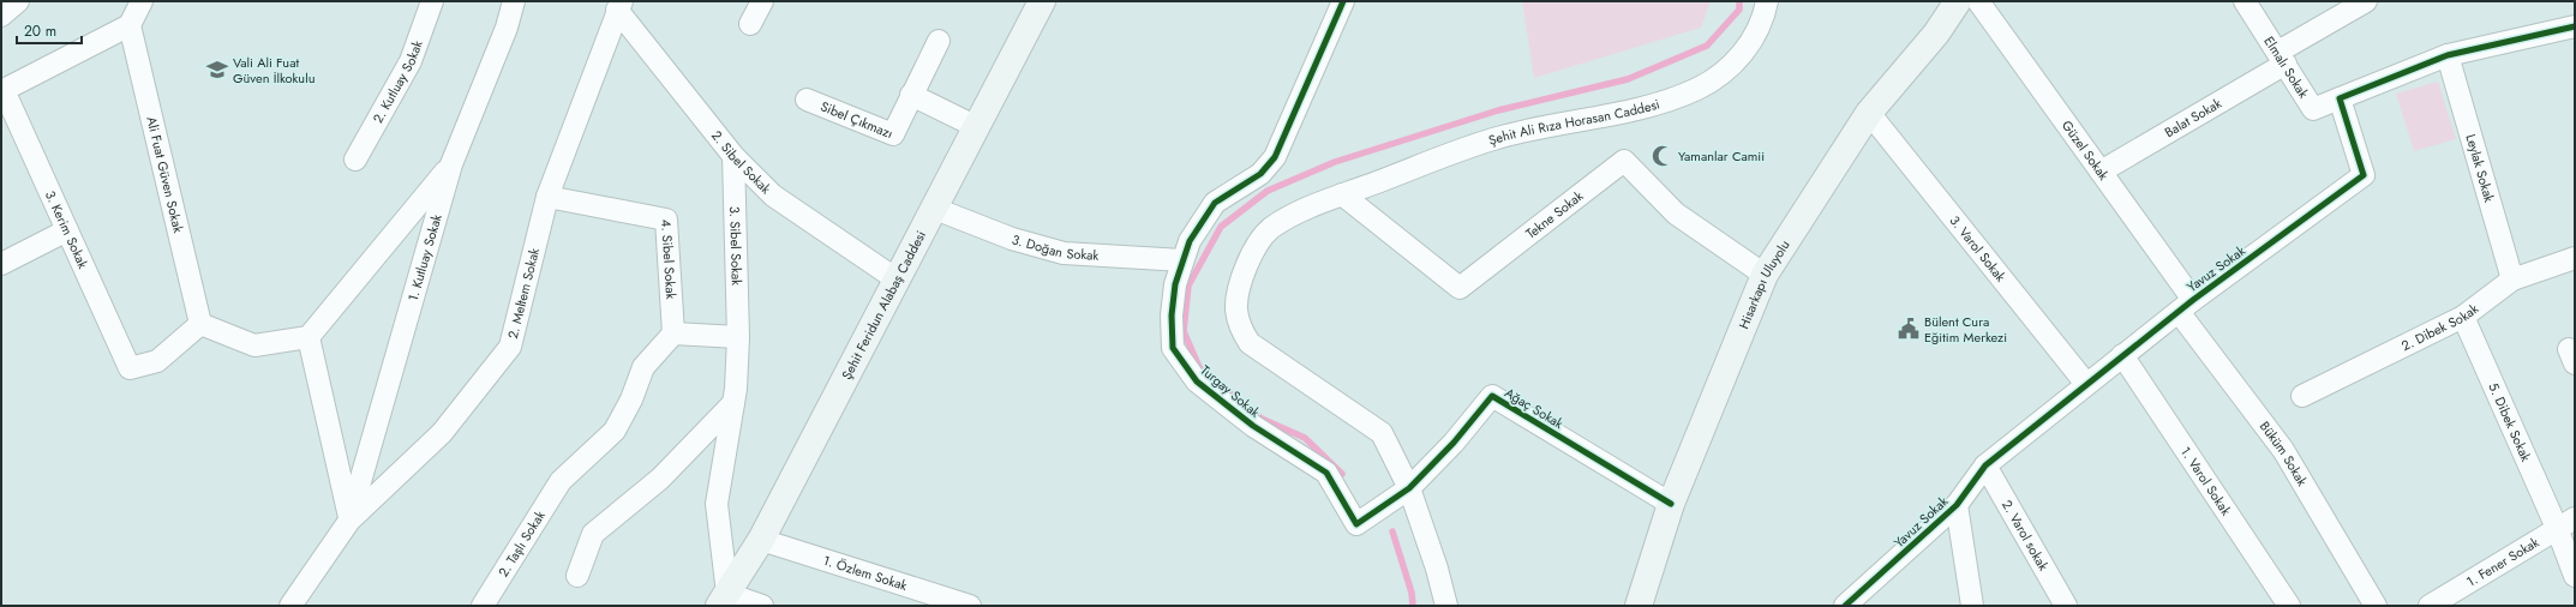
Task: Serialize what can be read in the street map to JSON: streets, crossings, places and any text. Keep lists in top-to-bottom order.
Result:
{
  "streets": {
    "street": [
      "Elmalı Sokak",
      "2. Kutluay Sokak",
      "Sibel Çıkmazı",
      "Balat Sokak",
      "Şehit Ali Rıza Horasan Caddesi",
      "Güzel Sokak",
      "2. Sibel Sokak",
      "Leylak Sokak",
      "Ali Fuat Güven Sokak",
      "Tekne Sokak",
      "3. Kerim Sokak",
      "3. Sibel Sokak",
      "3. Doğan Sokak",
      "3. Varol Sokak",
      "1. Kutluay Sokak",
      "4. Sibel Sokak",
      "Yavuz Sokak",
      "Hisarkapı Uluyolu",
      "2. Meltem Sokak",
      "Şehit Feridun Alabaş Caddesi",
      "2. Dibek Sokak",
      "Turgay Sokak",
      "Ağaç Sokak",
      "5. Dibek Sokak",
      "Büküm Sokak",
      "1. Varol Sokak",
      "2. Varol sokak",
      "2. Taşlı Sokak",
      "1. Fener Sokak",
      "1. Özlem Sokak"
    ]
  },
  "crossings": [
    ["Elmalı Sokak", "Balat Sokak"],
    ["Elmalı Sokak", "Yavuz Sokak"],
    ["Balat Sokak", "Güzel Sokak"],
    ["Şehit Ali Rıza Horasan Caddesi", "Tekne Sokak"],
    ["Şehit Ali Rıza Horasan Caddesi", "Turgay Sokak"],
    ["Şehit Ali Rıza Horasan Caddesi", "Ağaç Sokak"],
    ["Güzel Sokak", "Yavuz Sokak"],
    ["Güzel Sokak", "Büküm Sokak"],
    ["2. Sibel Sokak", "3. Sibel Sokak"],
    ["2. Sibel Sokak", "2. Meltem Sokak"],
    ["2. Sibel Sokak", "Şehit Feridun Alabaş Caddesi"],
    ["Leylak Sokak", "2. Dibek Sokak"],
    ["Ali Fuat Güven Sokak", "3. Kerim Sokak"],
    ["Tekne Sokak", "Hisarkapı Uluyolu"],
    ["3. Sibel Sokak", "Şehit Feridun Alabaş Caddesi"],
    ["3. Doğan Sokak", "Şehit Feridun Alabaş Caddesi"],
    ["3. Doğan Sokak", "Turgay Sokak"],
    ["3. Varol Sokak", "Yavuz Sokak"],
    ["3. Varol Sokak", "Hisarkapı Uluyolu"],
    ["1. Kutluay Sokak", "2. Meltem Sokak"],
    ["4. Sibel Sokak", "2. Meltem Sokak"],
    ["4. Sibel Sokak", "2. Taşlı Sokak"],
    ["Yavuz Sokak", "Büküm Sokak"],
    ["Yavuz Sokak", "1. Varol Sokak"],
    ["Yavuz Sokak", "2. Varol sokak"],
    ["Hisarkapı Uluyolu", "Ağaç Sokak"],
    ["Şehit Feridun Alabaş Caddesi", "1. Özlem Sokak"],
    ["2. Dibek Sokak", "5. Dibek Sokak"],
    ["Turgay Sokak", "Ağaç Sokak"],
    ["5. Dibek Sokak", "1. Fener Sokak"]
  ],
  "places": {
    "school or university": ["Vali Ali Fuat Güven İlkokulu"],
    "mosque": ["Yamanlar Camii"],
    "public building": ["Bülent Cura Eğitim Merkezi"]
  },
  "scale_bar": "20 m"
}
